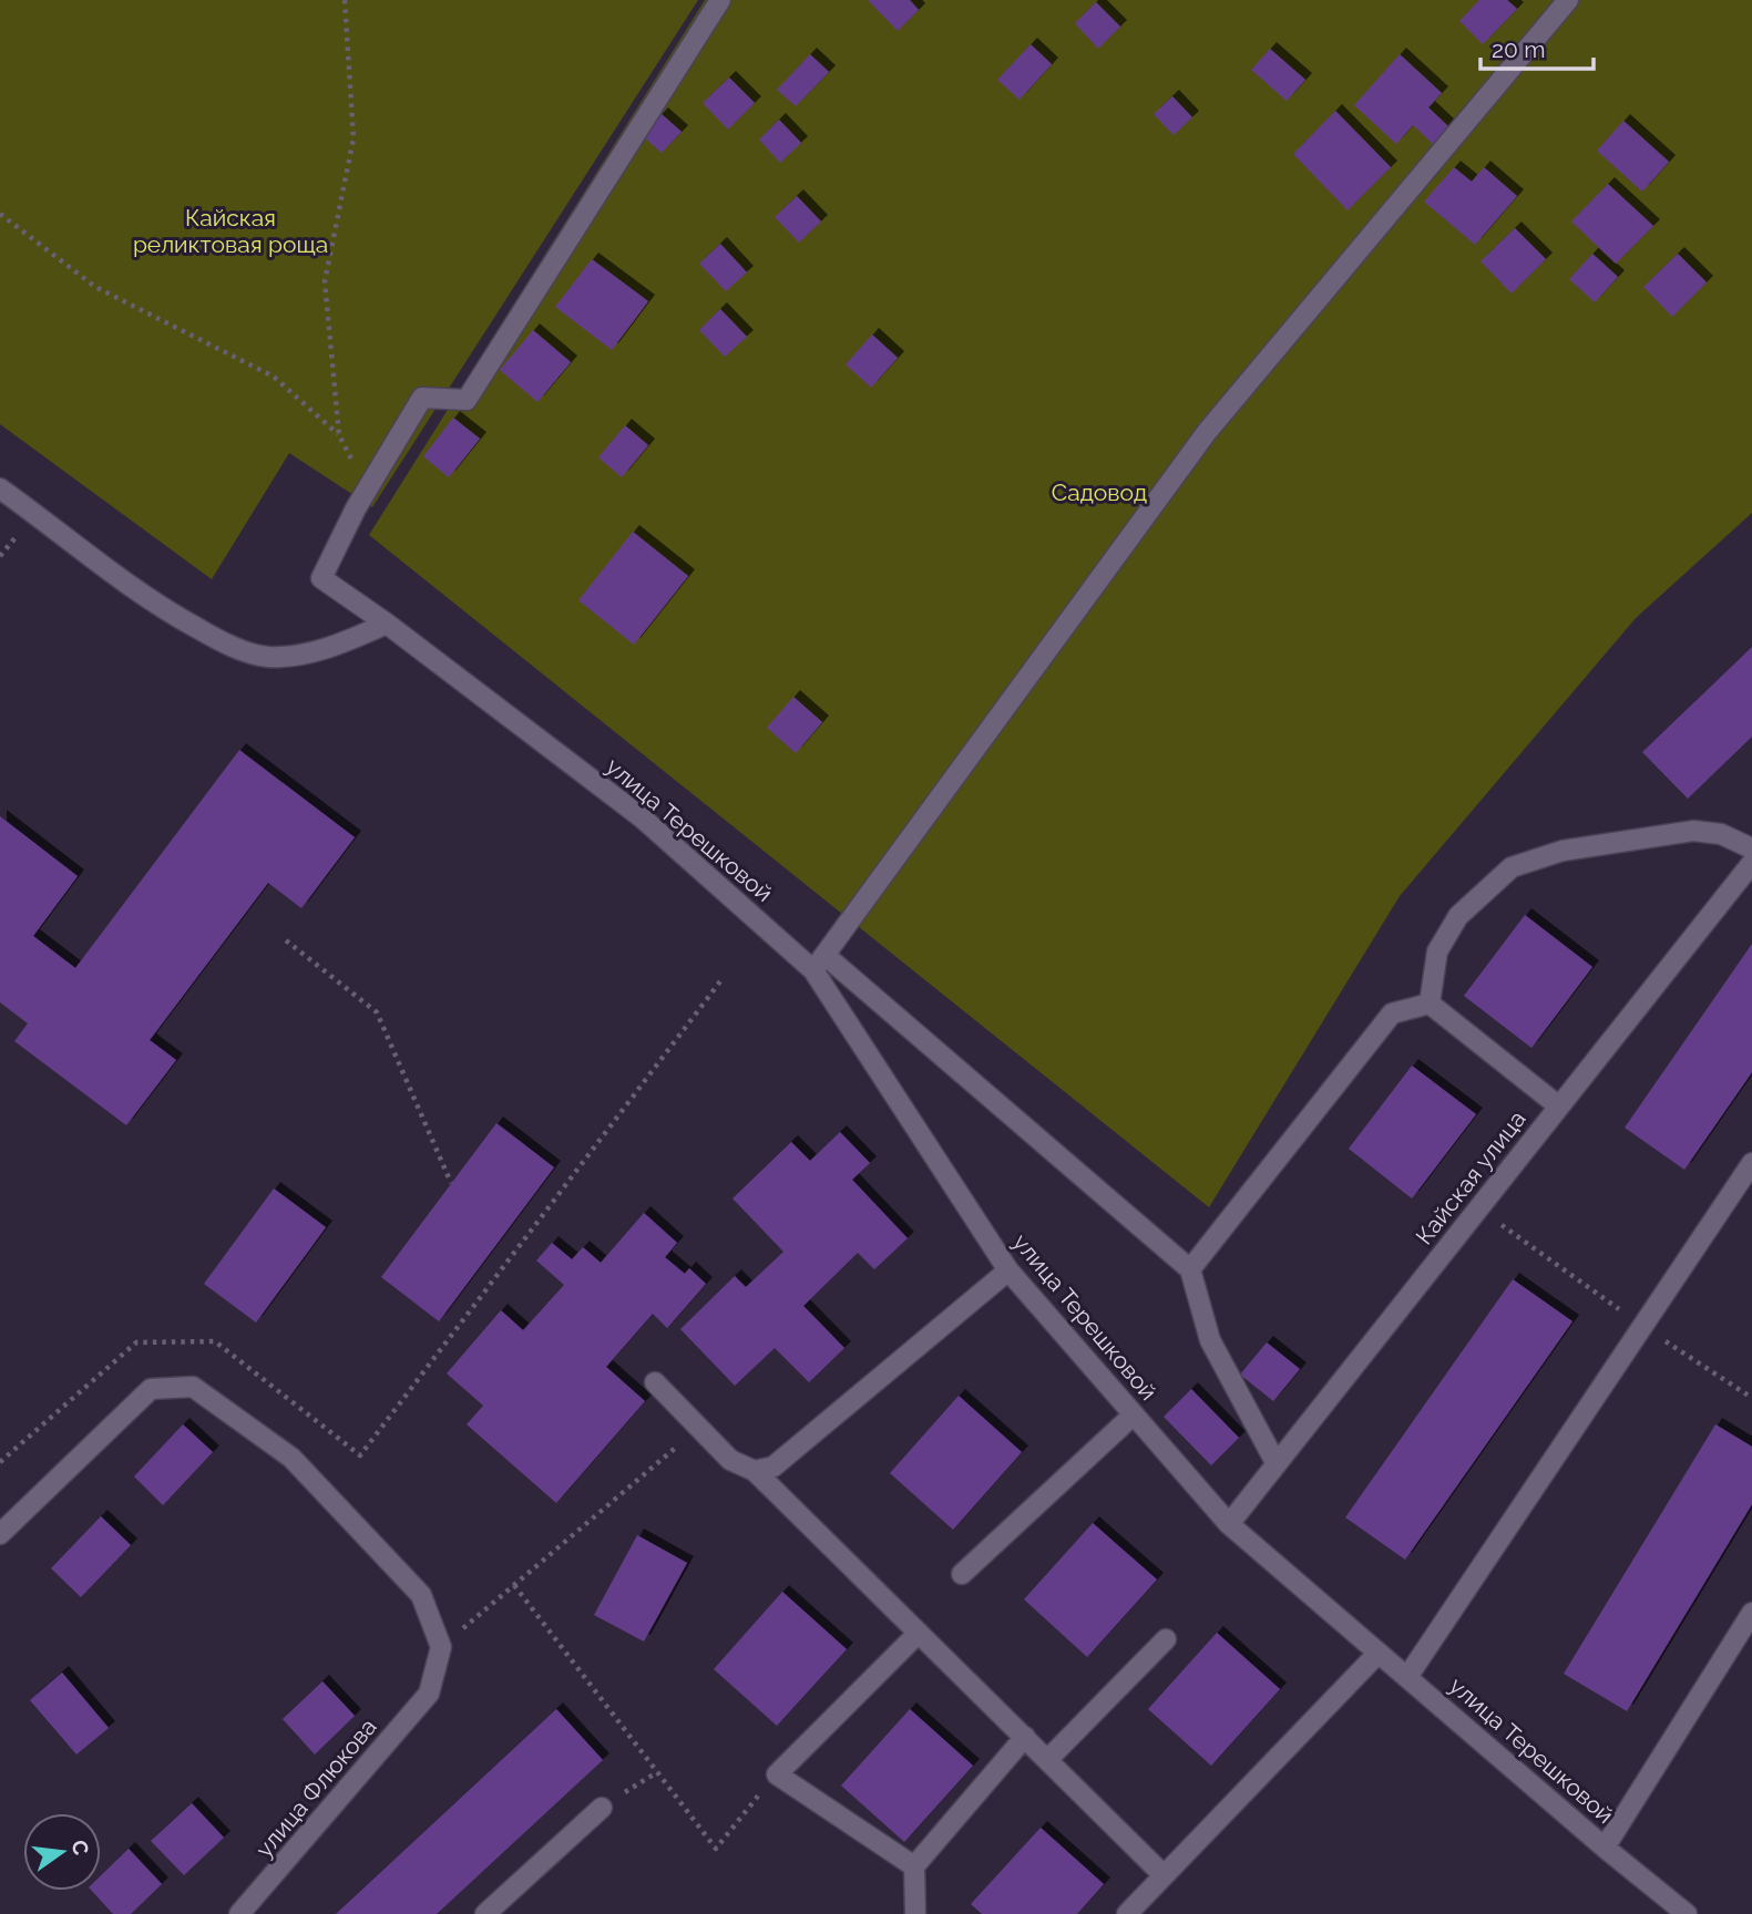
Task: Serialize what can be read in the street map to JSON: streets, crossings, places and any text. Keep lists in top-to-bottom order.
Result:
{
  "streets": {
    "street": ["улица Терешковой", "Кайская улица", "улица Флюкова"]
  },
  "crossings": [
    ["улица Терешковой", "Кайская улица"]
  ],
  "parks": ["Кайская реликтовая роща", "Садовод"],
  "scale_bar": "20 m",
  "north": "right"
}
